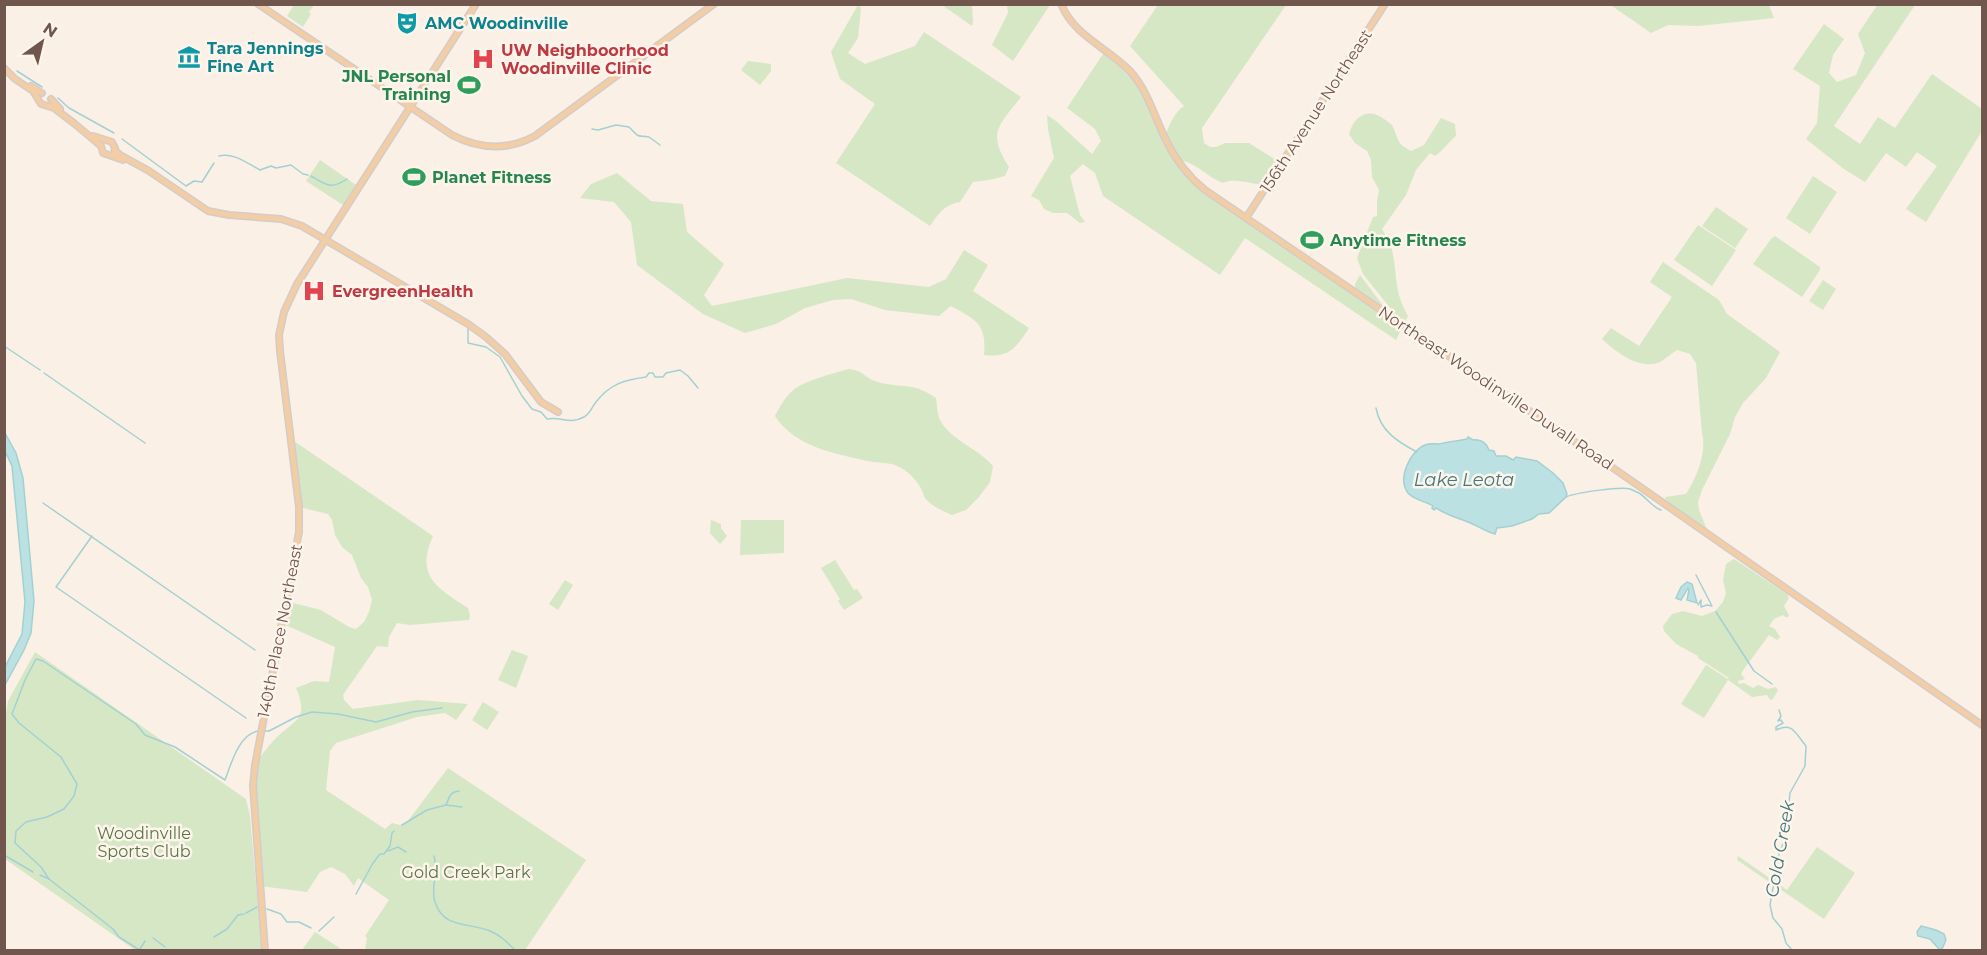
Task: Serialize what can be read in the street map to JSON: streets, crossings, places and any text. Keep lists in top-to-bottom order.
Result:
{
  "streets": {
    "main road": ["156th Avenue Northeast", "Northeast Woodinville Duvall Road", "140th Place Northeast"]
  },
  "crossings": [
    ["156th Avenue Northeast", "Northeast Woodinville Duvall Road"]
  ],
  "water": ["Lake Leota", "Cold Creek"],
  "parks": ["Woodinville Sports Club", "Gold Creek Park"],
  "places": {
    "theatre": ["AMC Woodinville"],
    "museum": ["Tara Jennings Fine Art"],
    "hospital": ["UW Neighboorhood Woodinville Clinic", "EvergreenHealth"],
    "sports": ["JNL Personal Training", "Planet Fitness", "Anytime Fitness"]
  },
  "north": "top right"
}
